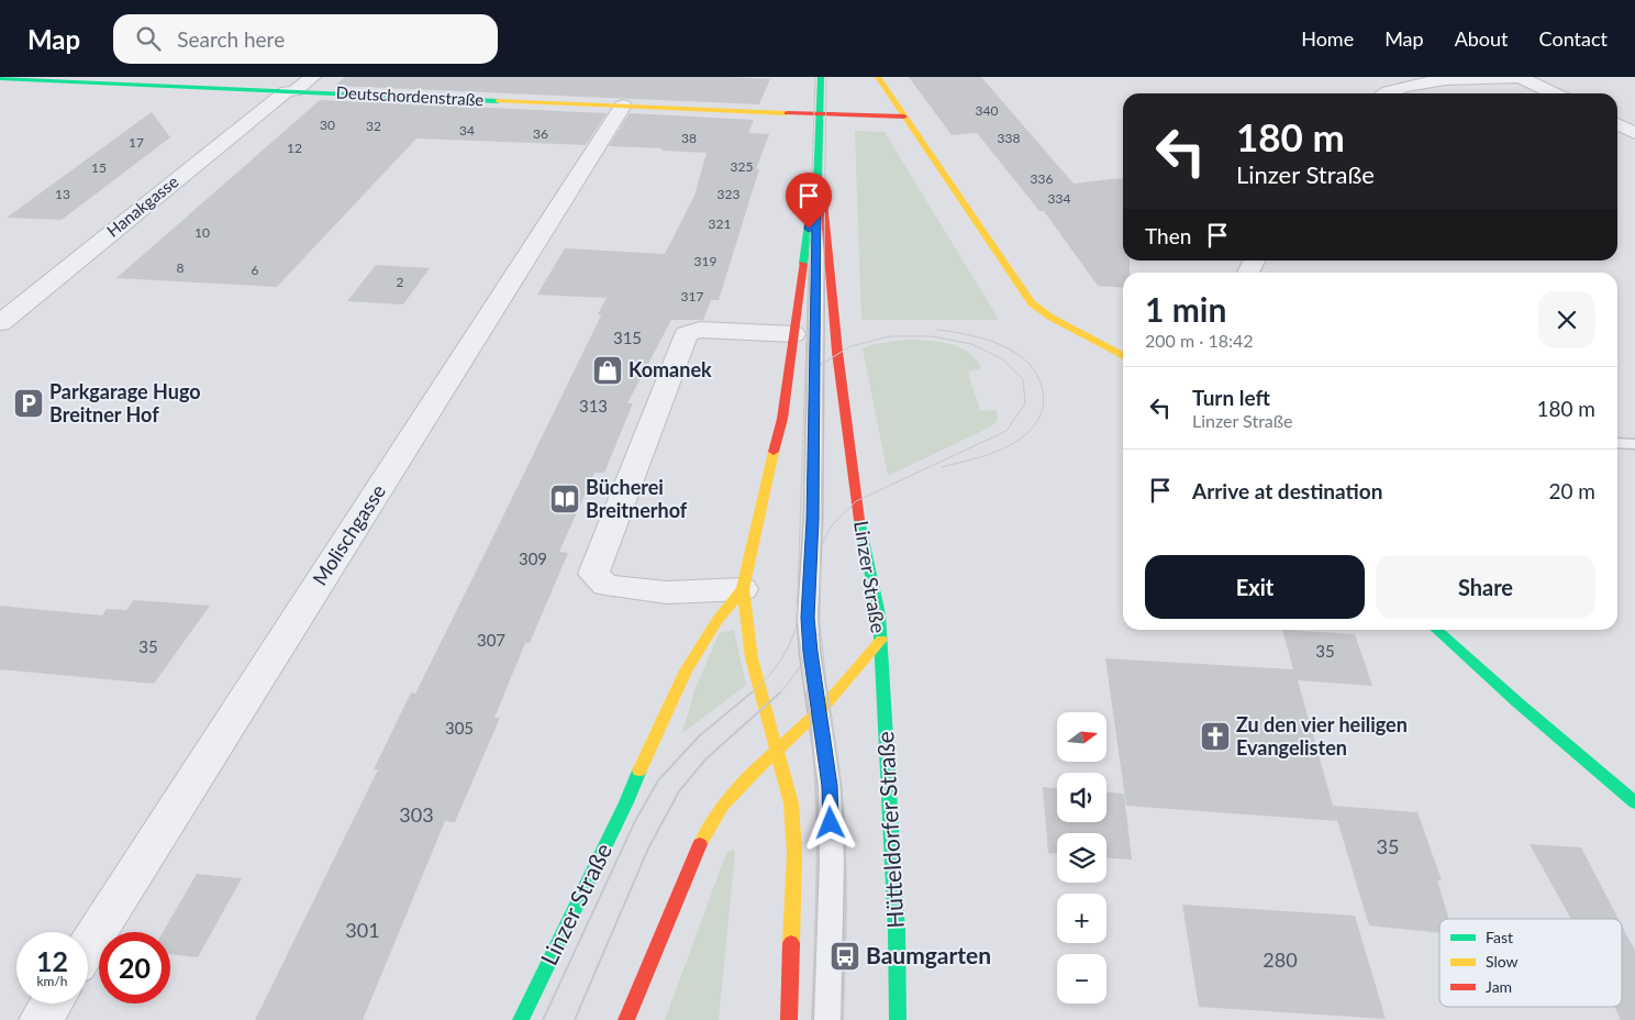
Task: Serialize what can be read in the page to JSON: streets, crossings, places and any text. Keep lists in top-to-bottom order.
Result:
{
  "streets": {
    "main road": ["Deutschordenstraße", "Linzer Straße", "Hütteldorfer Straße"],
    "street": ["Hanakgasse", "Molischgasse"]
  },
  "crossings": [
    ["Deutschordenstraße", "Hanakgasse"],
    ["Deutschordenstraße", "Molischgasse"],
    ["Deutschordenstraße", "Linzer Straße"],
    ["Linzer Straße", "Hütteldorfer Straße"]
  ],
  "places": {
    "shop": ["Komanek"],
    "parking": ["Parkgarage Hugo Breitner Hof"],
    "library": ["Bücherei Breitnerhof"],
    "church": ["Zu den vier heiligen Evangelisten"],
    "bus stop": ["Baumgarten"]
  },
  "house_numbers": [
    "340",
    "30",
    "32",
    "34",
    "36",
    "38",
    "338",
    "17",
    "12",
    "325",
    "15",
    "336",
    "13",
    "323",
    "334",
    "321",
    "10",
    "319",
    "8",
    "6",
    "2",
    "317",
    "315",
    "313",
    "309",
    "307",
    "35",
    "35",
    "305",
    "303",
    "35",
    "301",
    "280"
  ],
  "legend": ["Fast", "Slow", "Jam"],
  "north": "right",
  "page": {
    "header": "Map",
    "search": "Search here",
    "nav": [
      "Home",
      "Map",
      "About",
      "Contact"
    ],
    "turn": ["180 m", "Linzer Straße"],
    "then": "Then",
    "heading": ["1 min", "200 m · 18:42"],
    "list": [
      {
        "name": "Turn left",
        "note": "Linzer Straße",
        "value": "180 m"
      },
      {
        "name": "Arrive at destination",
        "value": "20 m"
      }
    ],
    "buttons": ["Exit", "Share"],
    "map_buttons": ["+", "−"],
    "speed": "12 km/h",
    "limit": "20"
  }
}
